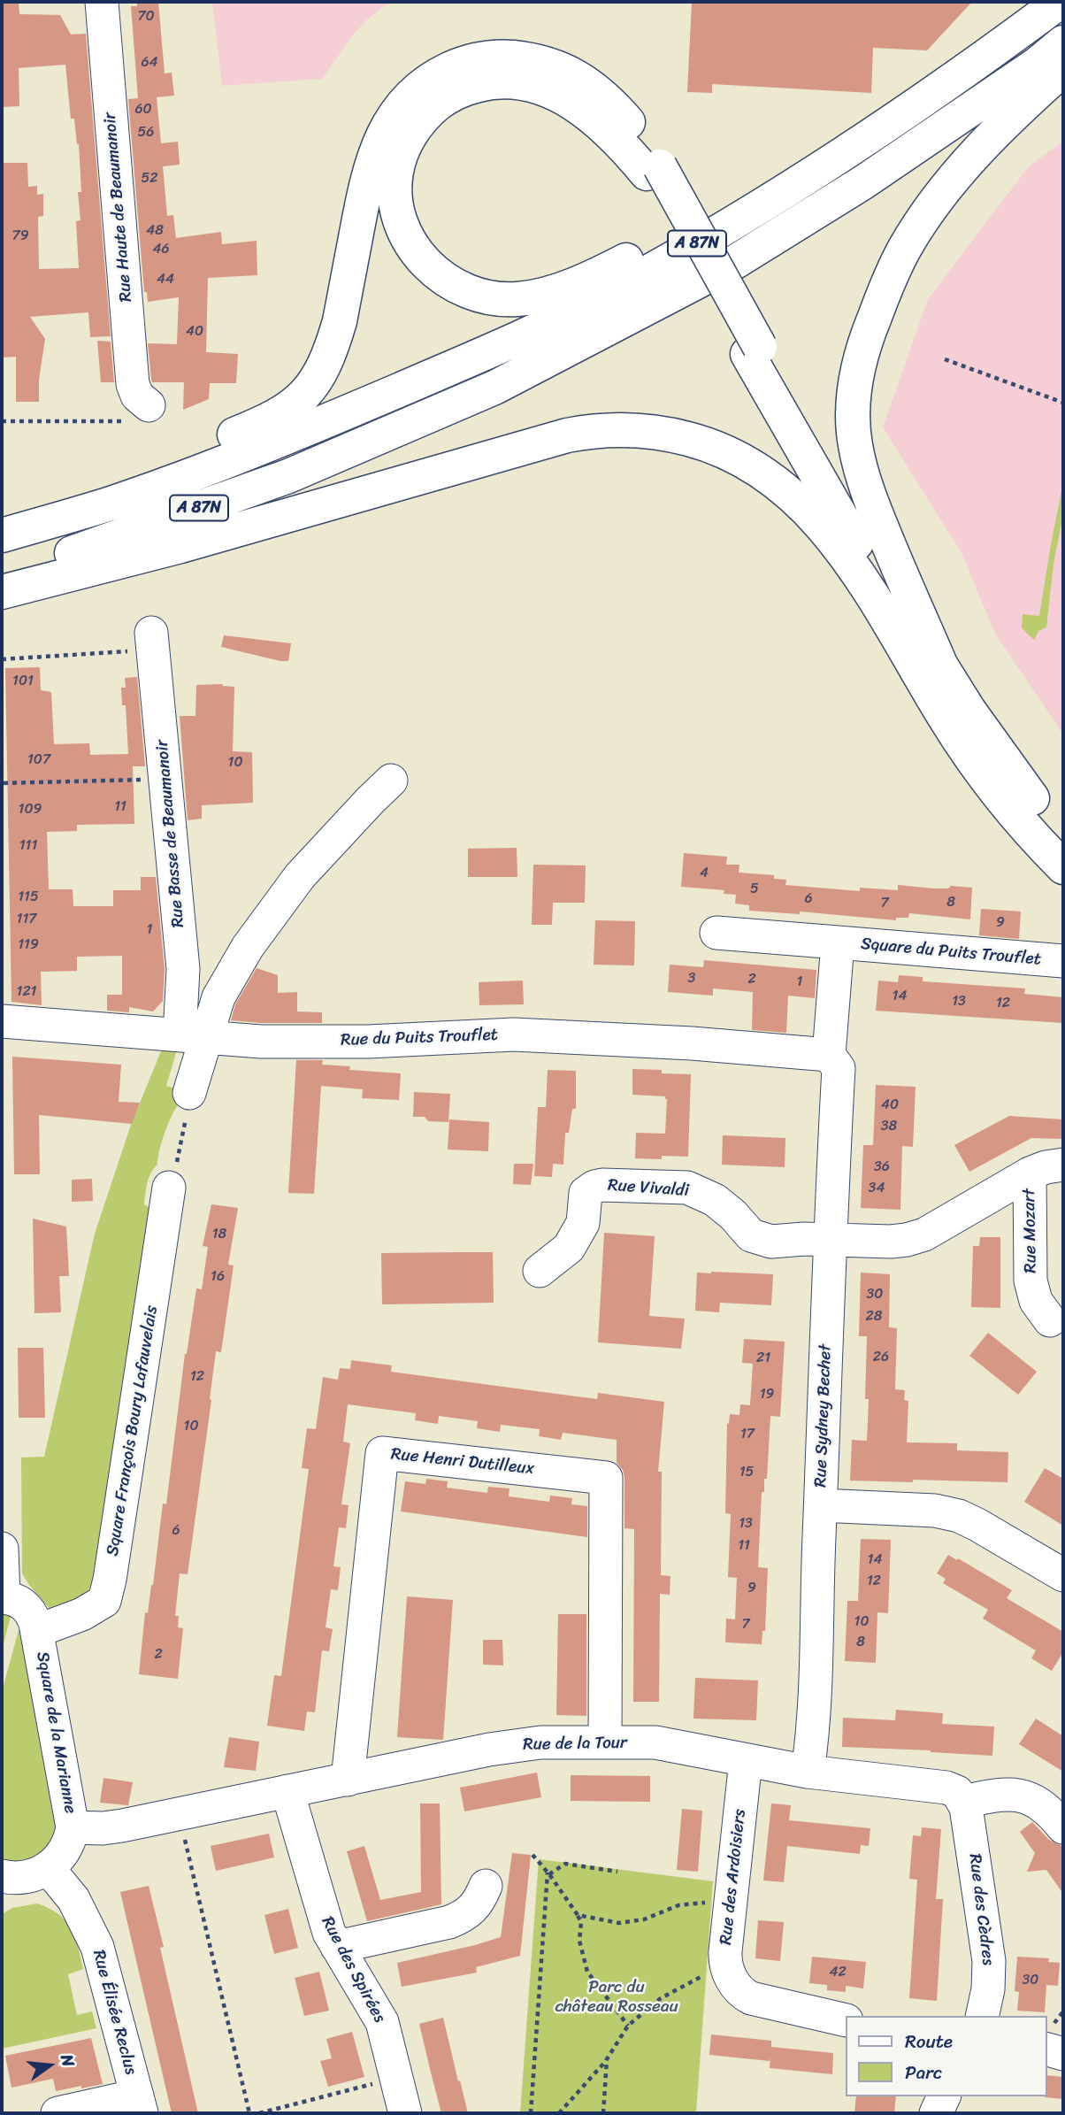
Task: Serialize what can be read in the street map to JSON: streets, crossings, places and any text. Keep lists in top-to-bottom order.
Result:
{
  "streets": {
    "highway": ["A 87N"],
    "street": [
      "Rue Haute de Beaumanoir",
      "Rue Basse de Beaumanoir",
      "Square du Puits Trouflet",
      "Rue du Puits Trouflet",
      "Rue Vivaldi",
      "Rue Mozart",
      "Rue Sydney Bechet",
      "Square François Boury Lafauvelais",
      "Rue Henri Dutilleux",
      "Square de la Marianne",
      "Rue de la Tour",
      "Rue des Ardoisiers",
      "Rue des Cèdres",
      "Rue des Spirées",
      "Rue Élisée Reclus"
    ]
  },
  "crossings": [
    ["Rue Basse de Beaumanoir", "Rue du Puits Trouflet"],
    ["Square du Puits Trouflet", "Rue du Puits Trouflet"],
    ["Square du Puits Trouflet", "Rue Sydney Bechet"],
    ["Rue du Puits Trouflet", "Rue Sydney Bechet"],
    ["Rue Vivaldi", "Rue Sydney Bechet"],
    ["Rue Sydney Bechet", "Rue de la Tour"],
    ["Square François Boury Lafauvelais", "Square de la Marianne"],
    ["Rue Henri Dutilleux", "Rue de la Tour"],
    ["Square de la Marianne", "Rue de la Tour"],
    ["Square de la Marianne", "Rue Élisée Reclus"],
    ["Rue de la Tour", "Rue des Ardoisiers"],
    ["Rue de la Tour", "Rue des Cèdres"],
    ["Rue de la Tour", "Rue des Spirées"]
  ],
  "parks": ["Parc du château Rosseau"],
  "house_numbers": [
    "70",
    "64",
    "60",
    "56",
    "52",
    "48",
    "79",
    "46",
    "44",
    "40",
    "101",
    "107",
    "10",
    "11",
    "109",
    "111",
    "4",
    "5",
    "115",
    "6",
    "8",
    "7",
    "117",
    "9",
    "1",
    "119",
    "3",
    "2",
    "1",
    "121",
    "14",
    "13",
    "12",
    "40",
    "38",
    "36",
    "34",
    "18",
    "16",
    "30",
    "28",
    "26",
    "21",
    "12",
    "19",
    "10",
    "17",
    "15",
    "13",
    "6",
    "11",
    "14",
    "12",
    "9",
    "10",
    "7",
    "8",
    "2",
    "42",
    "30"
  ],
  "legend": ["Route", "Parc"],
  "north": "right"
}
